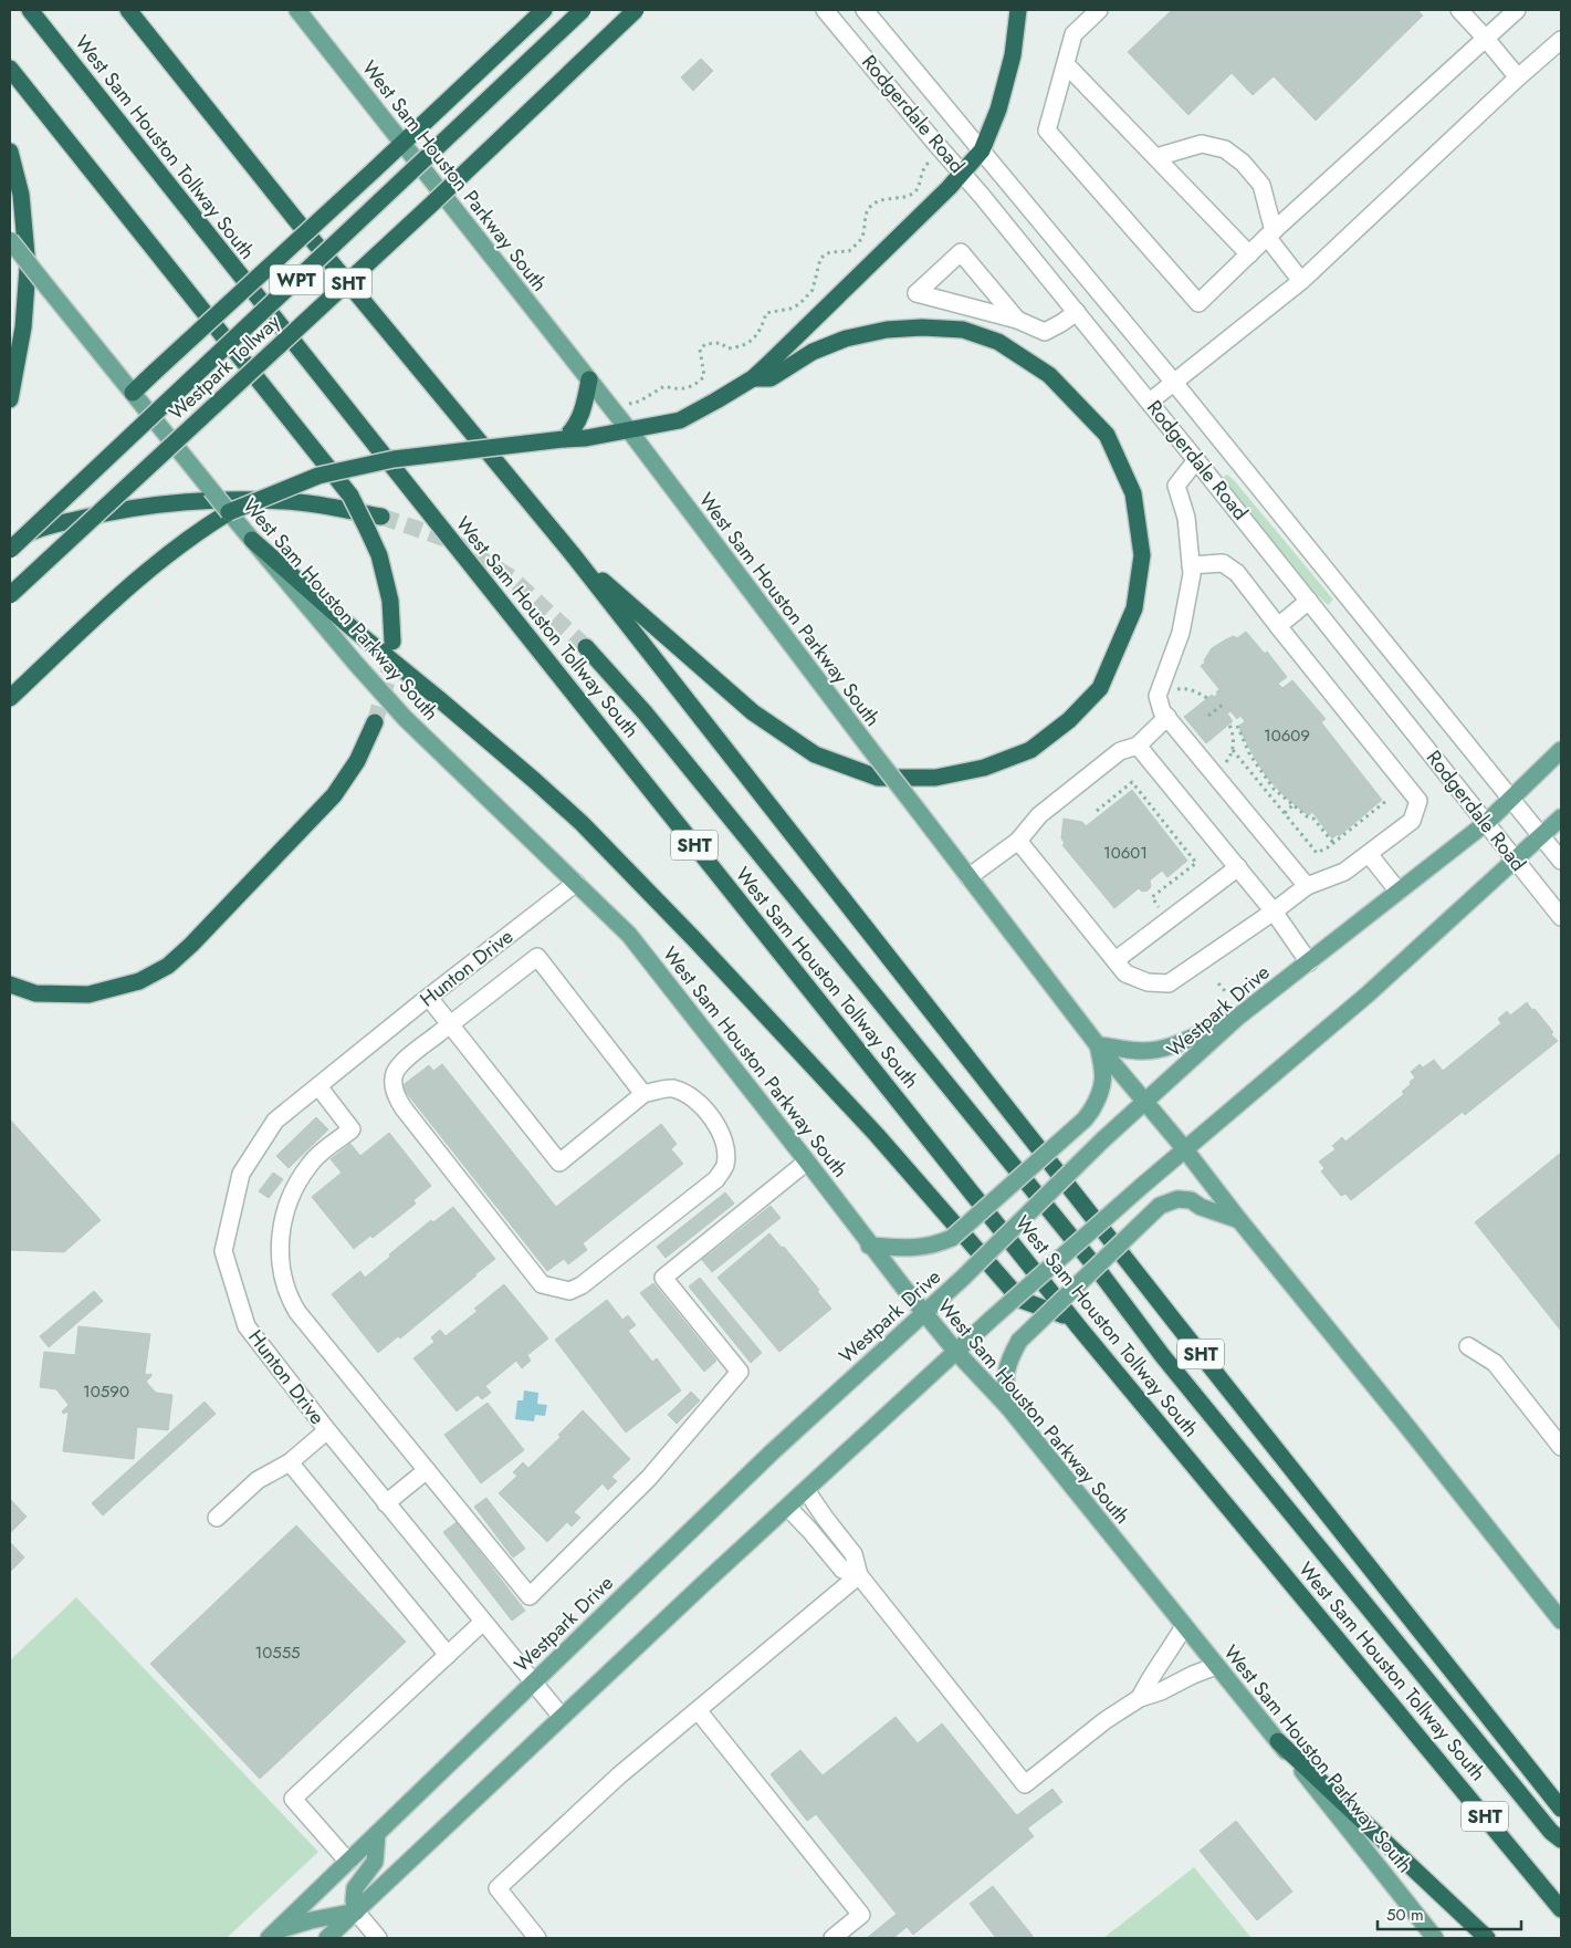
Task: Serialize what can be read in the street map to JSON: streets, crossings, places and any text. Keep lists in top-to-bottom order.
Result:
{
  "streets": {
    "highway": [
      "West Sam Houston Tollway South",
      "WPT",
      "SHT",
      "Westpark Tollway"
    ],
    "main road": ["West Sam Houston Parkway South", "Westpark Drive"],
    "street": ["Rodgerdale Road", "Hunton Drive"]
  },
  "crossings": [
    ["Rodgerdale Road", "Westpark Drive"],
    ["West Sam Houston Parkway South", "Hunton Drive"],
    ["West Sam Houston Parkway South", "Westpark Drive"],
    ["Hunton Drive", "Westpark Drive"]
  ],
  "house_numbers": [
    "10609",
    "10601",
    "10590",
    "10555"
  ],
  "scale_bar": "50 m"
}
